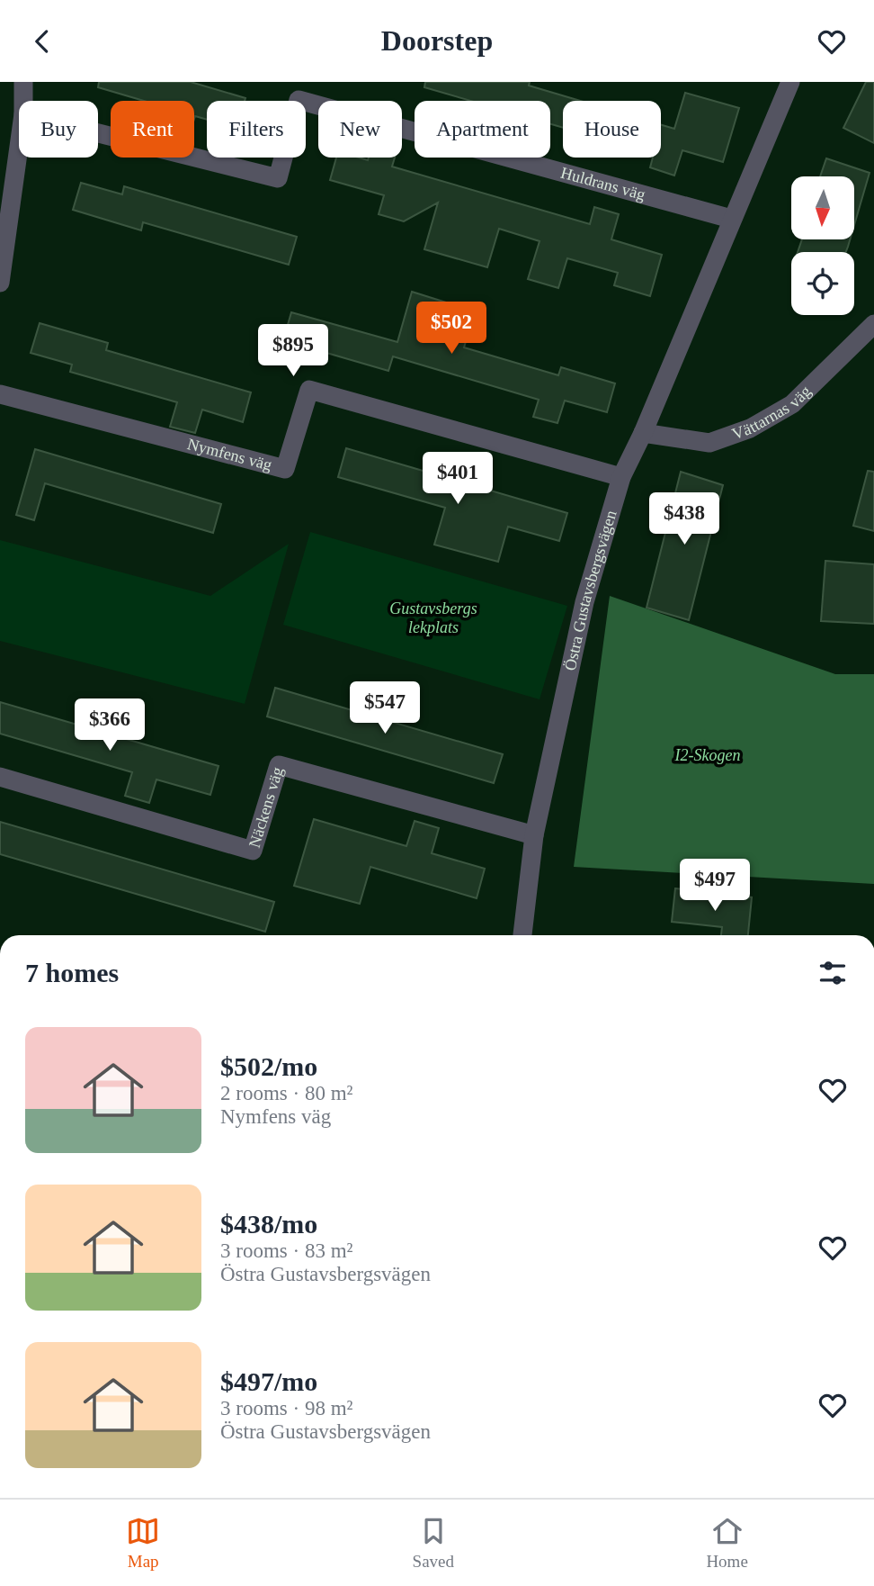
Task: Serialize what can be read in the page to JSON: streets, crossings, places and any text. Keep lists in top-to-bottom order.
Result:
{
  "streets": {
    "street": [
      "Huldrans väg",
      "Vättarnas väg",
      "Nymfens väg",
      "Östra Gustavsbergsvägen",
      "Näckens väg"
    ]
  },
  "crossings": [
    ["Huldrans väg", "Östra Gustavsbergsvägen"],
    ["Vättarnas väg", "Östra Gustavsbergsvägen"],
    ["Nymfens väg", "Östra Gustavsbergsvägen"],
    ["Östra Gustavsbergsvägen", "Näckens väg"]
  ],
  "parks": ["Gustavsbergs lekplats", "I2-Skogen"],
  "north": "bottom",
  "page": {
    "header": "Doorstep",
    "chip": [
      "Buy",
      "Rent",
      "Filters",
      "New",
      "Apartment",
      "House"
    ],
    "price": [
      "$502",
      "$895",
      "$401",
      "$438",
      "$547",
      "$366",
      "$497"
    ],
    "heading": "7 homes",
    "list": [
      {
        "name": "$502/mo",
        "note": "2 rooms · 80 m² · Nymfens väg"
      },
      {
        "name": "$438/mo",
        "note": "3 rooms · 83 m² · Östra Gustavsbergsvägen"
      },
      {
        "name": "$497/mo",
        "note": "3 rooms · 98 m² · Östra Gustavsbergsvägen"
      }
    ],
    "tabs": ["Map", "Saved", "Home"]
  }
}
